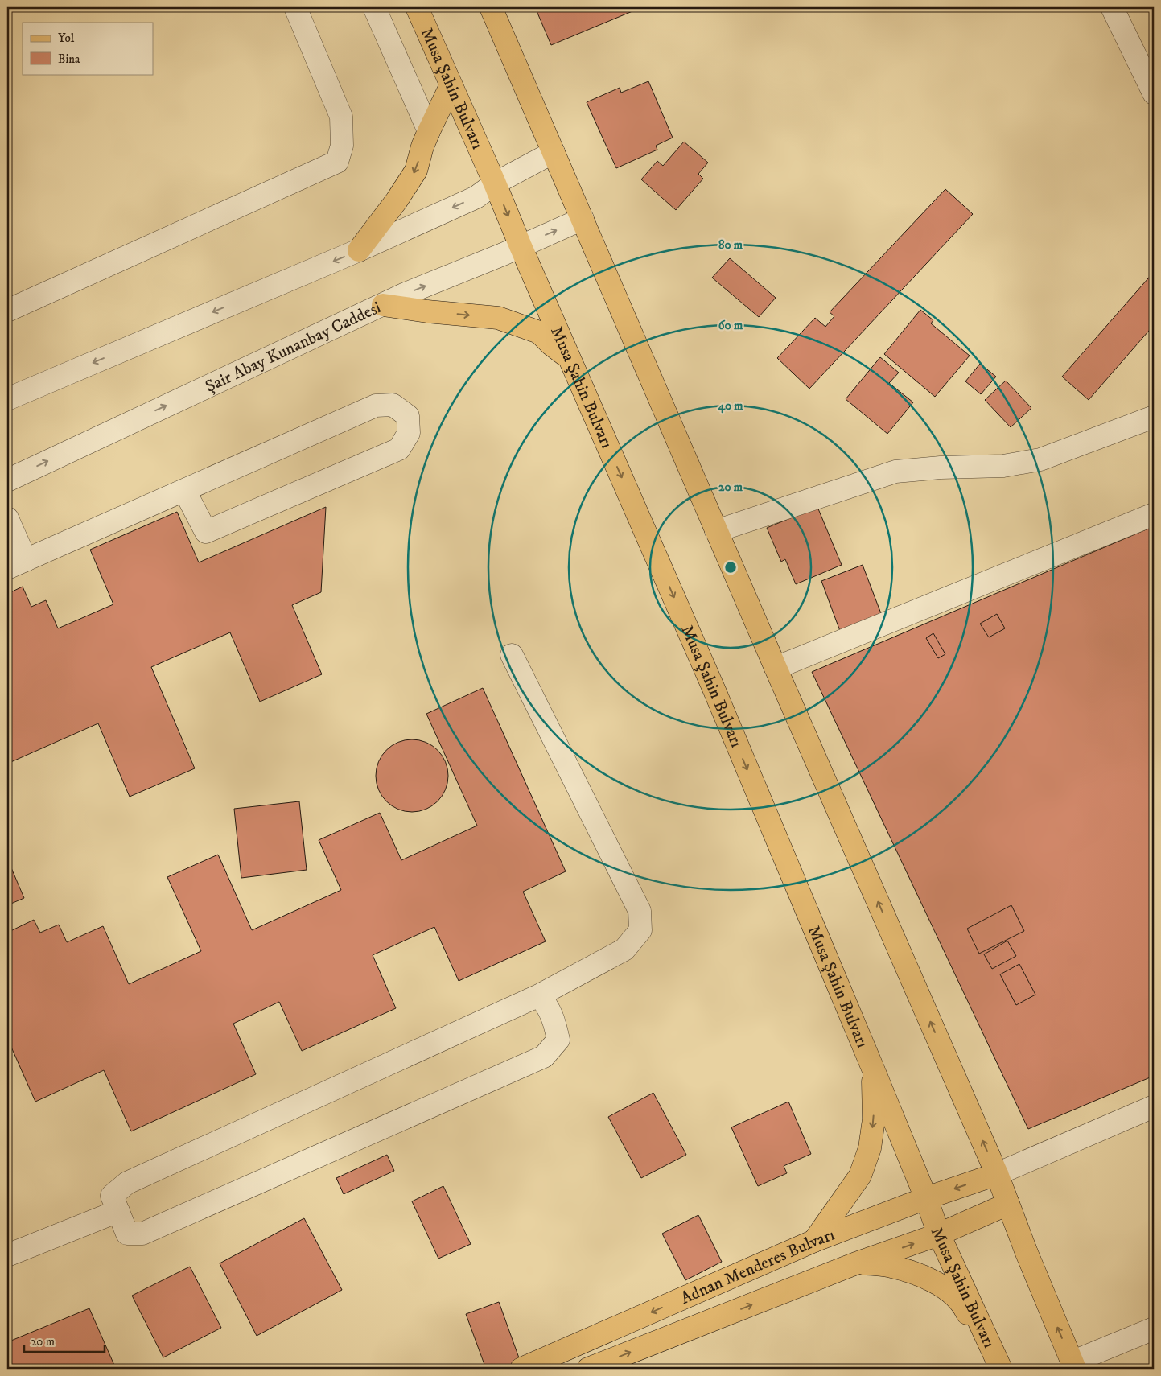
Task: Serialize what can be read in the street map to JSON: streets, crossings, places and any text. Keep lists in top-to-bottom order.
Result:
{
  "streets": {
    "main road": ["Musa Şahin Bulvarı", "Adnan Menderes Bulvarı"],
    "street": ["Şair Abay Kunanbay Caddesi"]
  },
  "crossings": [
    ["Musa Şahin Bulvarı", "Şair Abay Kunanbay Caddesi"],
    ["Musa Şahin Bulvarı", "Adnan Menderes Bulvarı"]
  ],
  "legend": ["Yol", "Bina"],
  "scale_bar": "20 m",
  "rings": [
    "80 m",
    "60 m",
    "40 m",
    "20 m"
  ]
}
